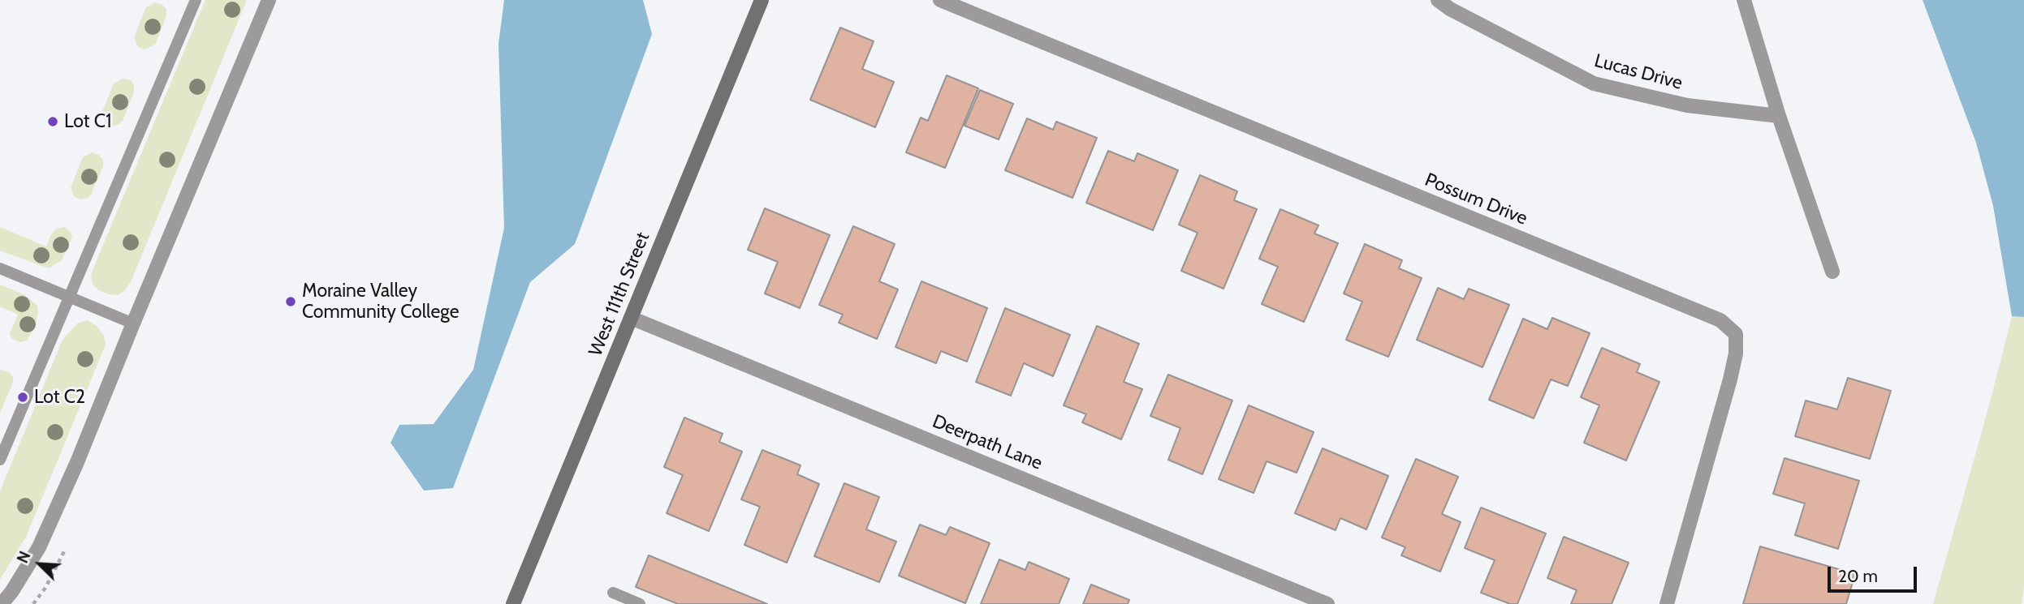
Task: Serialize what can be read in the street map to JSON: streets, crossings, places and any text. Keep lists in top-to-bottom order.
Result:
{
  "streets": {
    "main road": ["West 111th Street"],
    "street": ["Lucas Drive", "Possum Drive", "Deerpath Lane"]
  },
  "crossings": [
    ["West 111th Street", "Deerpath Lane"]
  ],
  "places": ["Lot C1", "Moraine Valley Community College", "Lot C2"],
  "scale_bar": "20 m",
  "north": "top left"
}
